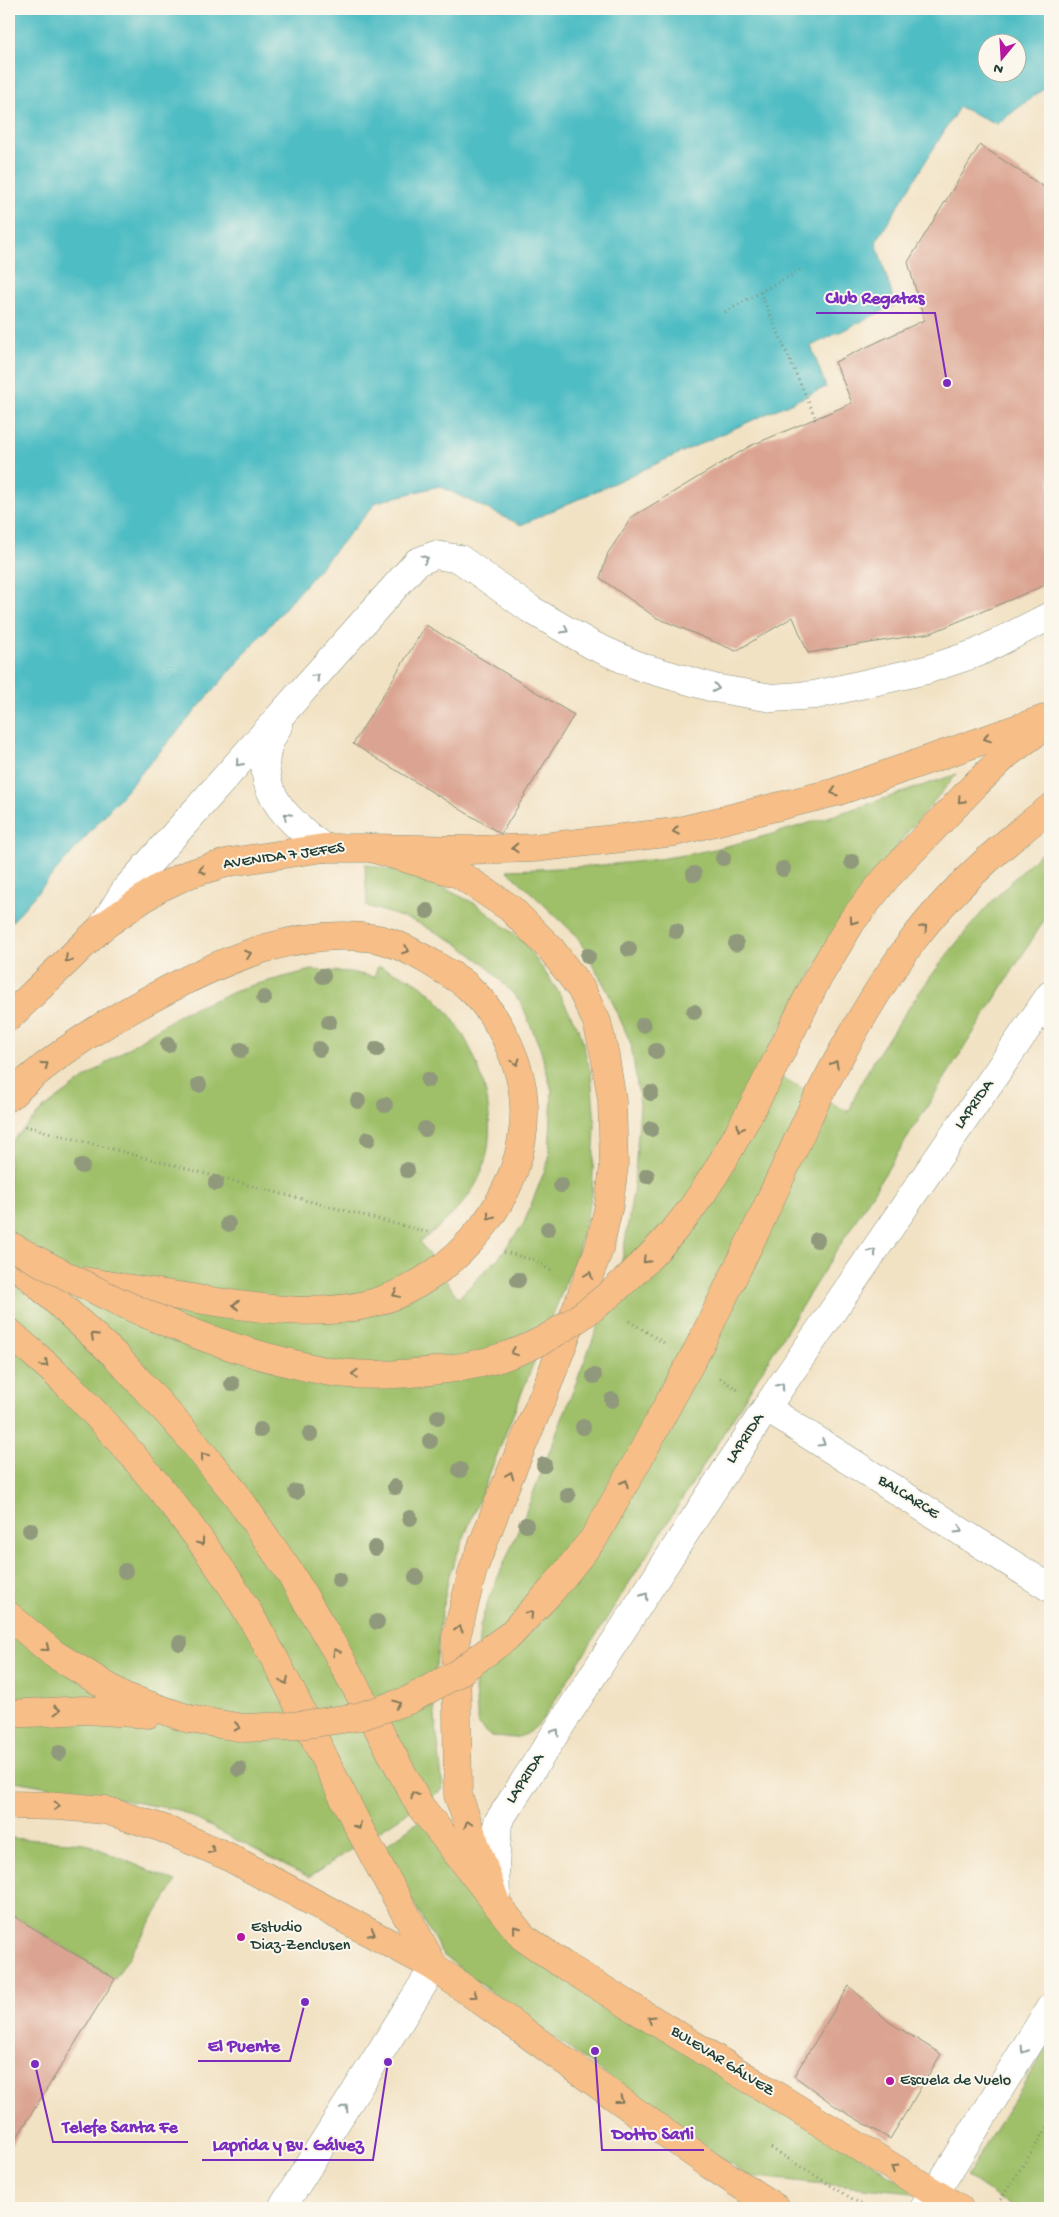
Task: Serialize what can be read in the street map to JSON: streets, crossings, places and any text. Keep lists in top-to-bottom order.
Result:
{
  "streets": {
    "main road": ["AVENIDA 7 JEFES", "BULEVAR GÁLVEZ"],
    "street": ["LAPRIDA", "BALCARCE"]
  },
  "crossings": [
    ["LAPRIDA", "BALCARCE"],
    ["LAPRIDA", "BULEVAR GÁLVEZ"]
  ],
  "one_way": ["AVENIDA 7 JEFES", "LAPRIDA", "BALCARCE"],
  "places": [
    "Club Regatas",
    "Estudio Diaz-Zenclusen",
    "El Puente",
    "Dotto Sarli",
    "Laprida y Bv. Gálvez",
    "Telefe Santa Fe",
    "Escuela de Vuelo"
  ],
  "north": "bottom"
}
